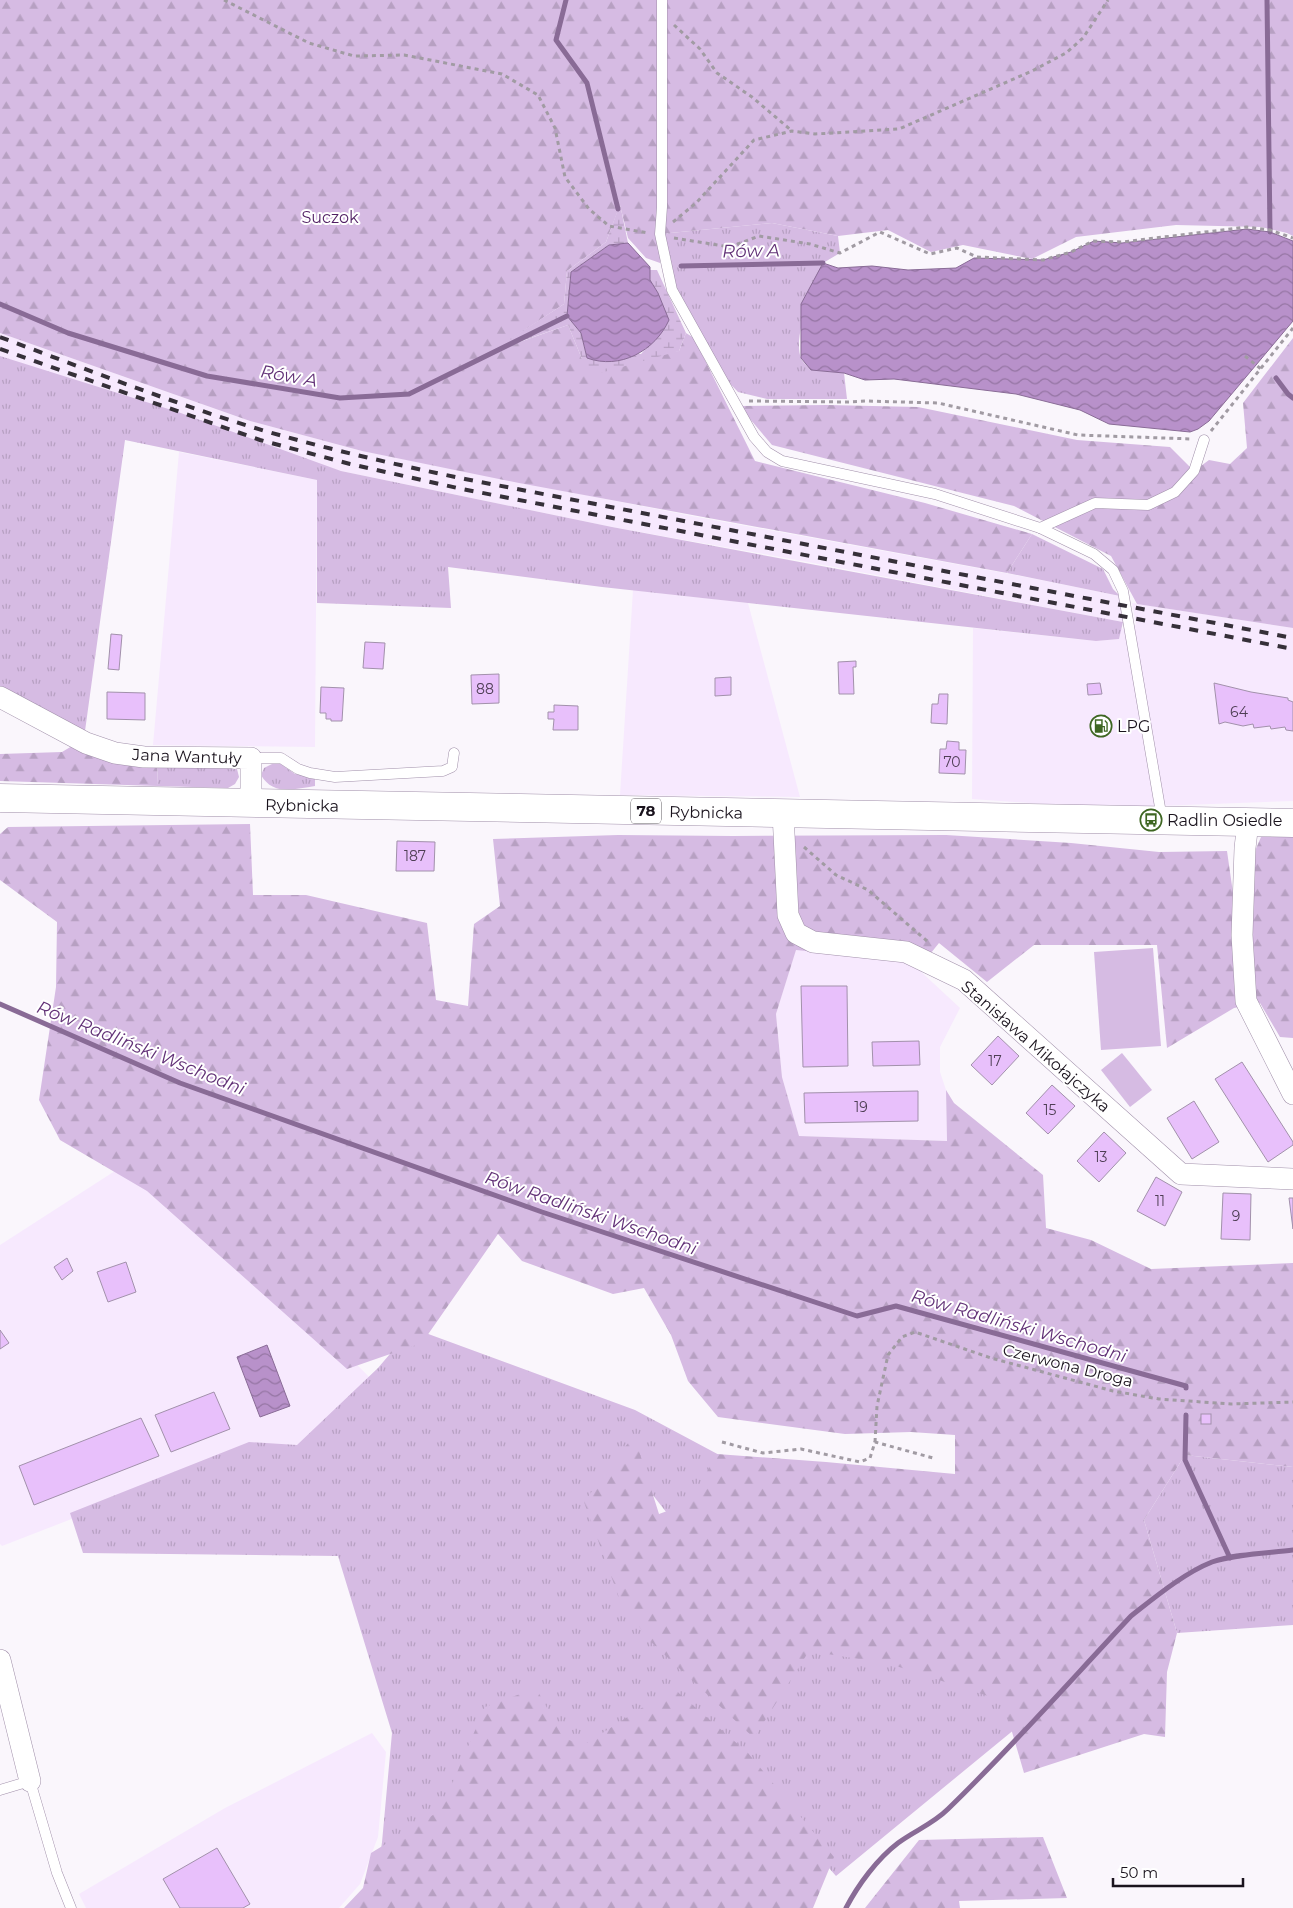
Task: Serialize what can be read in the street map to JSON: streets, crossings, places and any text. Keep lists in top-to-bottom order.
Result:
{
  "streets": {
    "main road": ["Rybnicka", "78"],
    "street": ["Jana Wantuły", "Stanisława Mikołajczyka"],
    "path": ["Czerwona Droga"]
  },
  "crossings": [
    ["Jana Wantuły", "Rybnicka"],
    ["Rybnicka", "Stanisława Mikołajczyka"]
  ],
  "water": ["Rów A", "Rów Radliński Wschodni"],
  "parks": ["Suczok"],
  "places": {
    "fuel station": ["LPG"],
    "bus stop": ["Radlin Osiedle"]
  },
  "house_numbers": [
    "88",
    "64",
    "70",
    "187",
    "17",
    "19",
    "15",
    "13",
    "11",
    "9"
  ],
  "scale_bar": "50 m"
}
